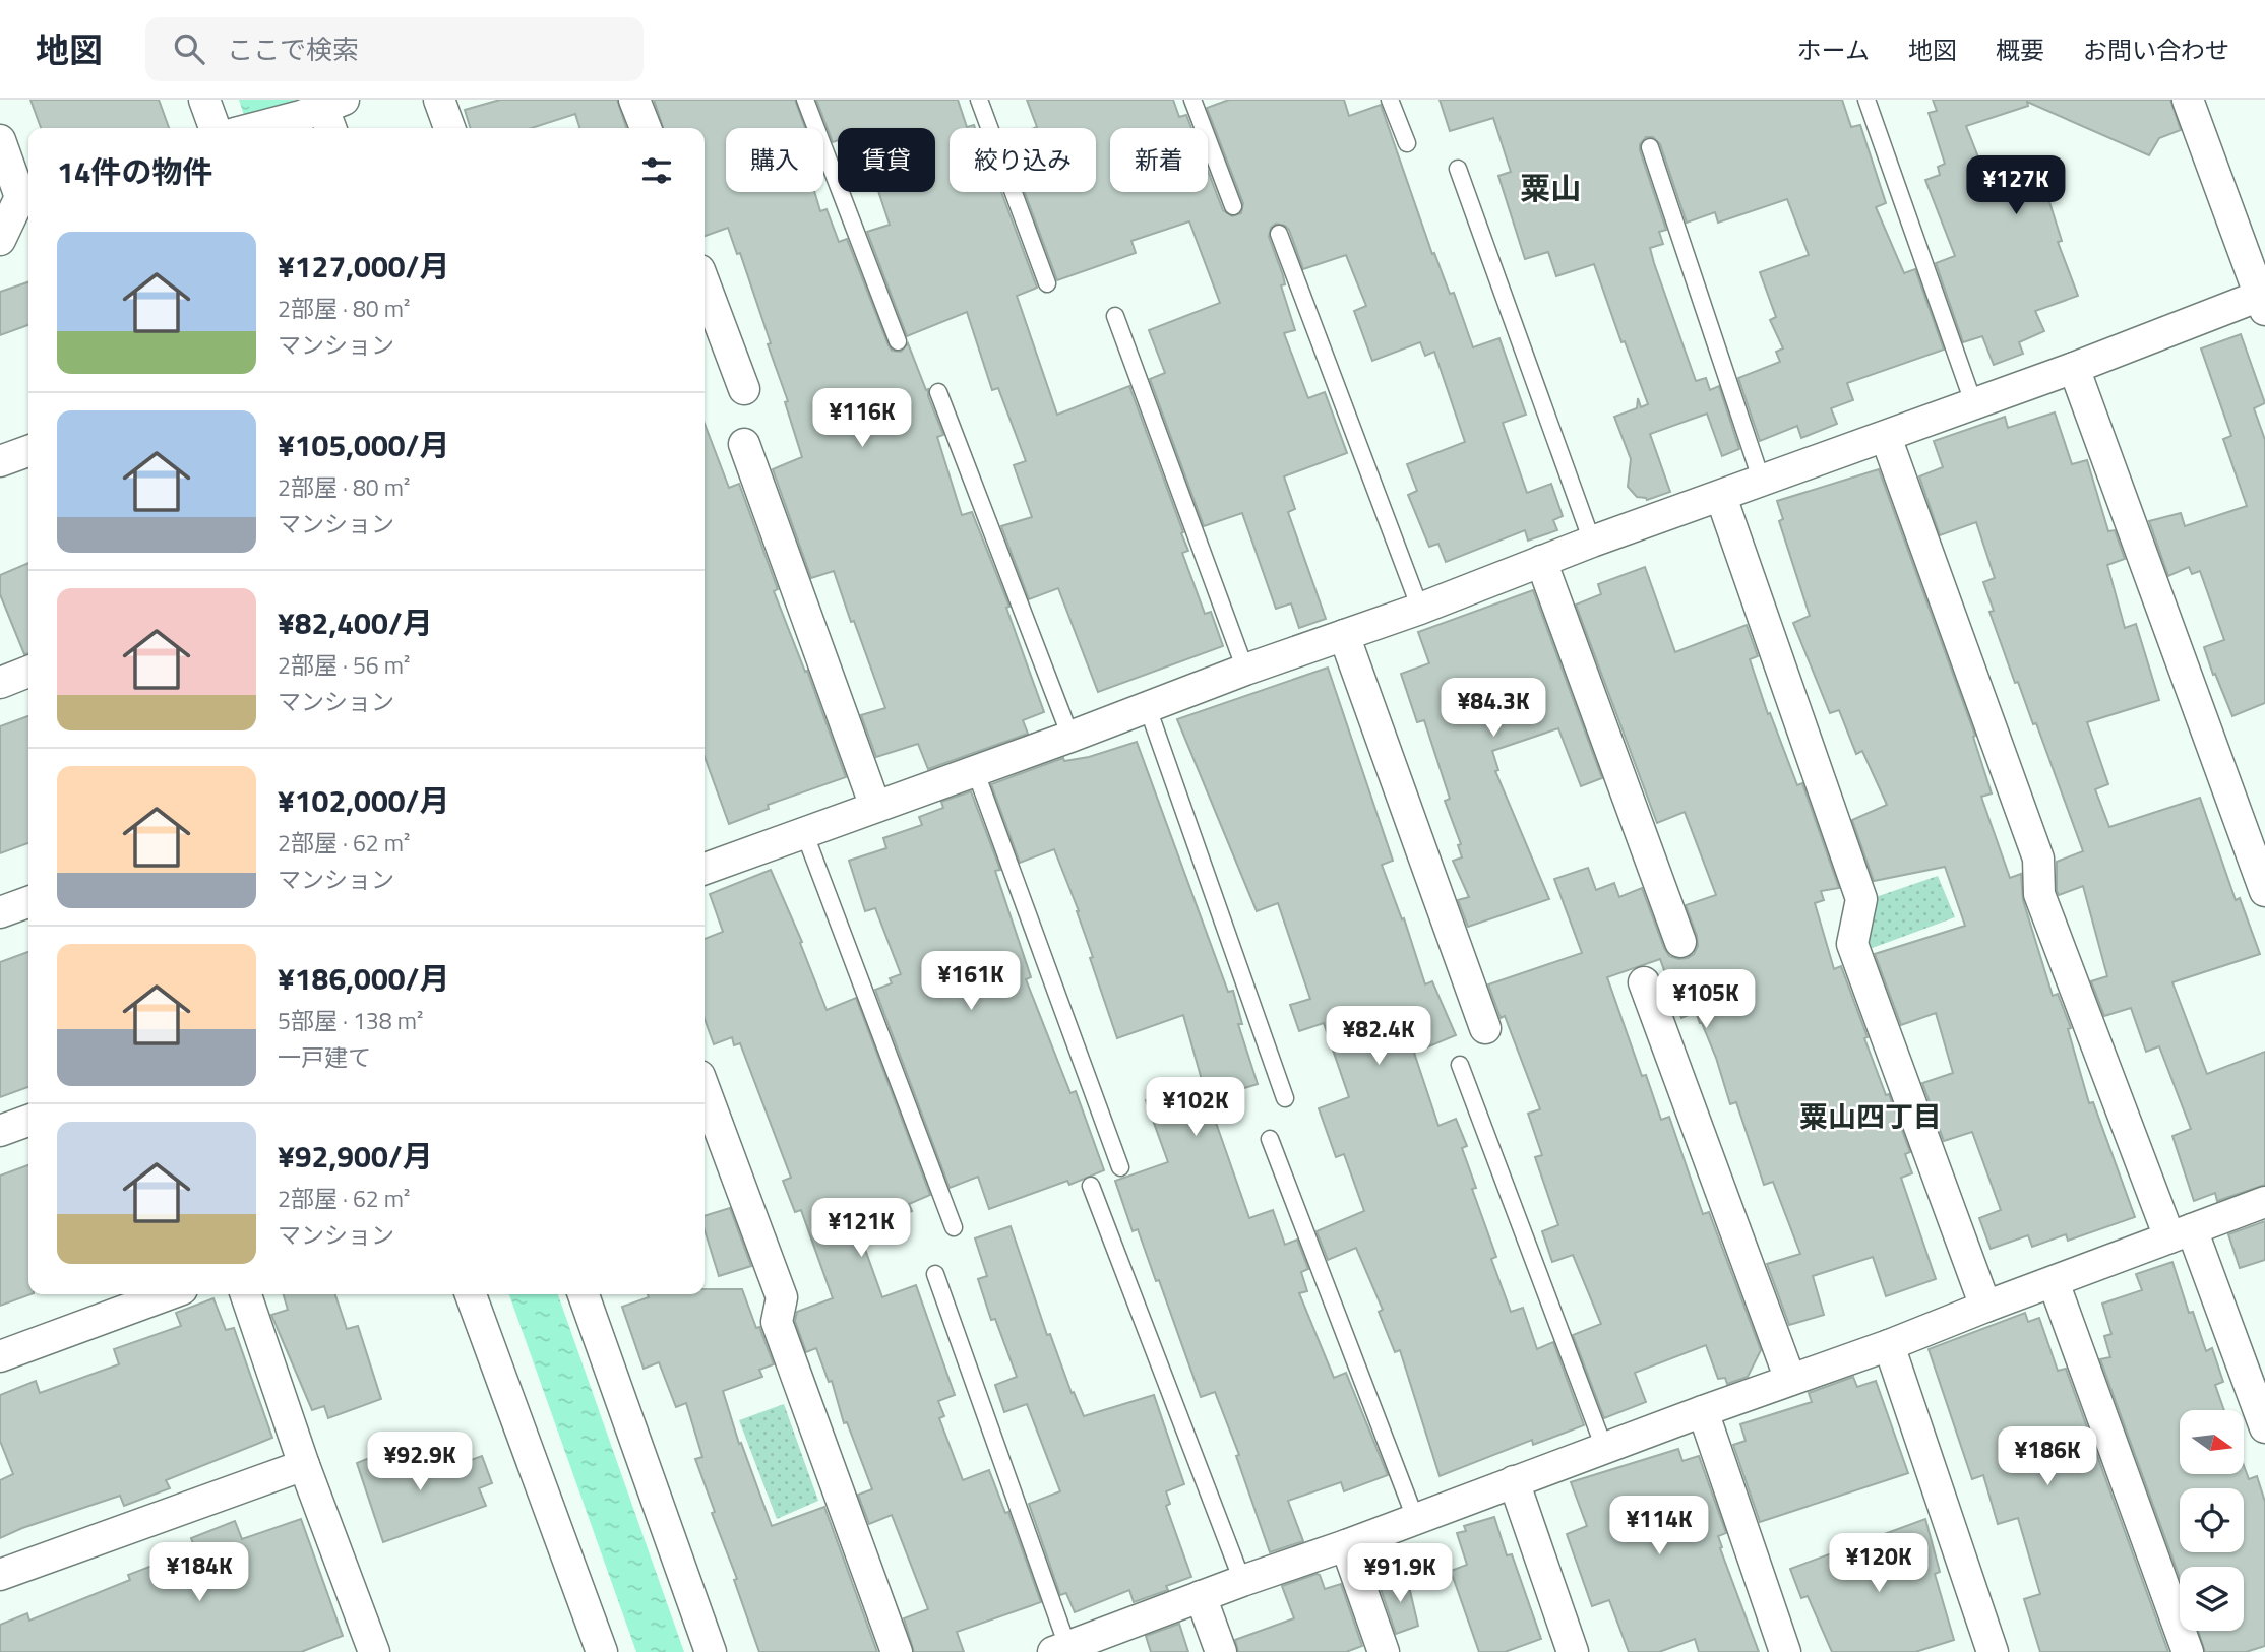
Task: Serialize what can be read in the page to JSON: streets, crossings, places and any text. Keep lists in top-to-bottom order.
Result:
{
  "districts": ["粟山", "粟山四丁目"],
  "north": "right",
  "page": {
    "header": "地図",
    "search": "ここで検索",
    "nav": [
      "ホーム",
      "地図",
      "概要",
      "お問い合わせ"
    ],
    "chip": [
      "購入",
      "賃貸",
      "絞り込み",
      "新着"
    ],
    "heading": "14件の物件",
    "price": [
      "¥127K",
      "¥116K",
      "¥84.3K",
      "¥161K",
      "¥105K",
      "¥82.4K",
      "¥102K",
      "¥121K",
      "¥186K",
      "¥92.9K",
      "¥114K",
      "¥120K",
      "¥184K",
      "¥91.9K"
    ],
    "list": [
      {
        "name": "¥127,000/月",
        "note": "2部屋 · 80 m² · マンション"
      },
      {
        "name": "¥105,000/月",
        "note": "2部屋 · 80 m² · マンション"
      },
      {
        "name": "¥82,400/月",
        "note": "2部屋 · 56 m² · マンション"
      },
      {
        "name": "¥102,000/月",
        "note": "2部屋 · 62 m² · マンション"
      },
      {
        "name": "¥186,000/月",
        "note": "5部屋 · 138 m² · 一戸建て"
      },
      {
        "name": "¥92,900/月",
        "note": "2部屋 · 62 m² · マンション"
      }
    ]
  }
}
